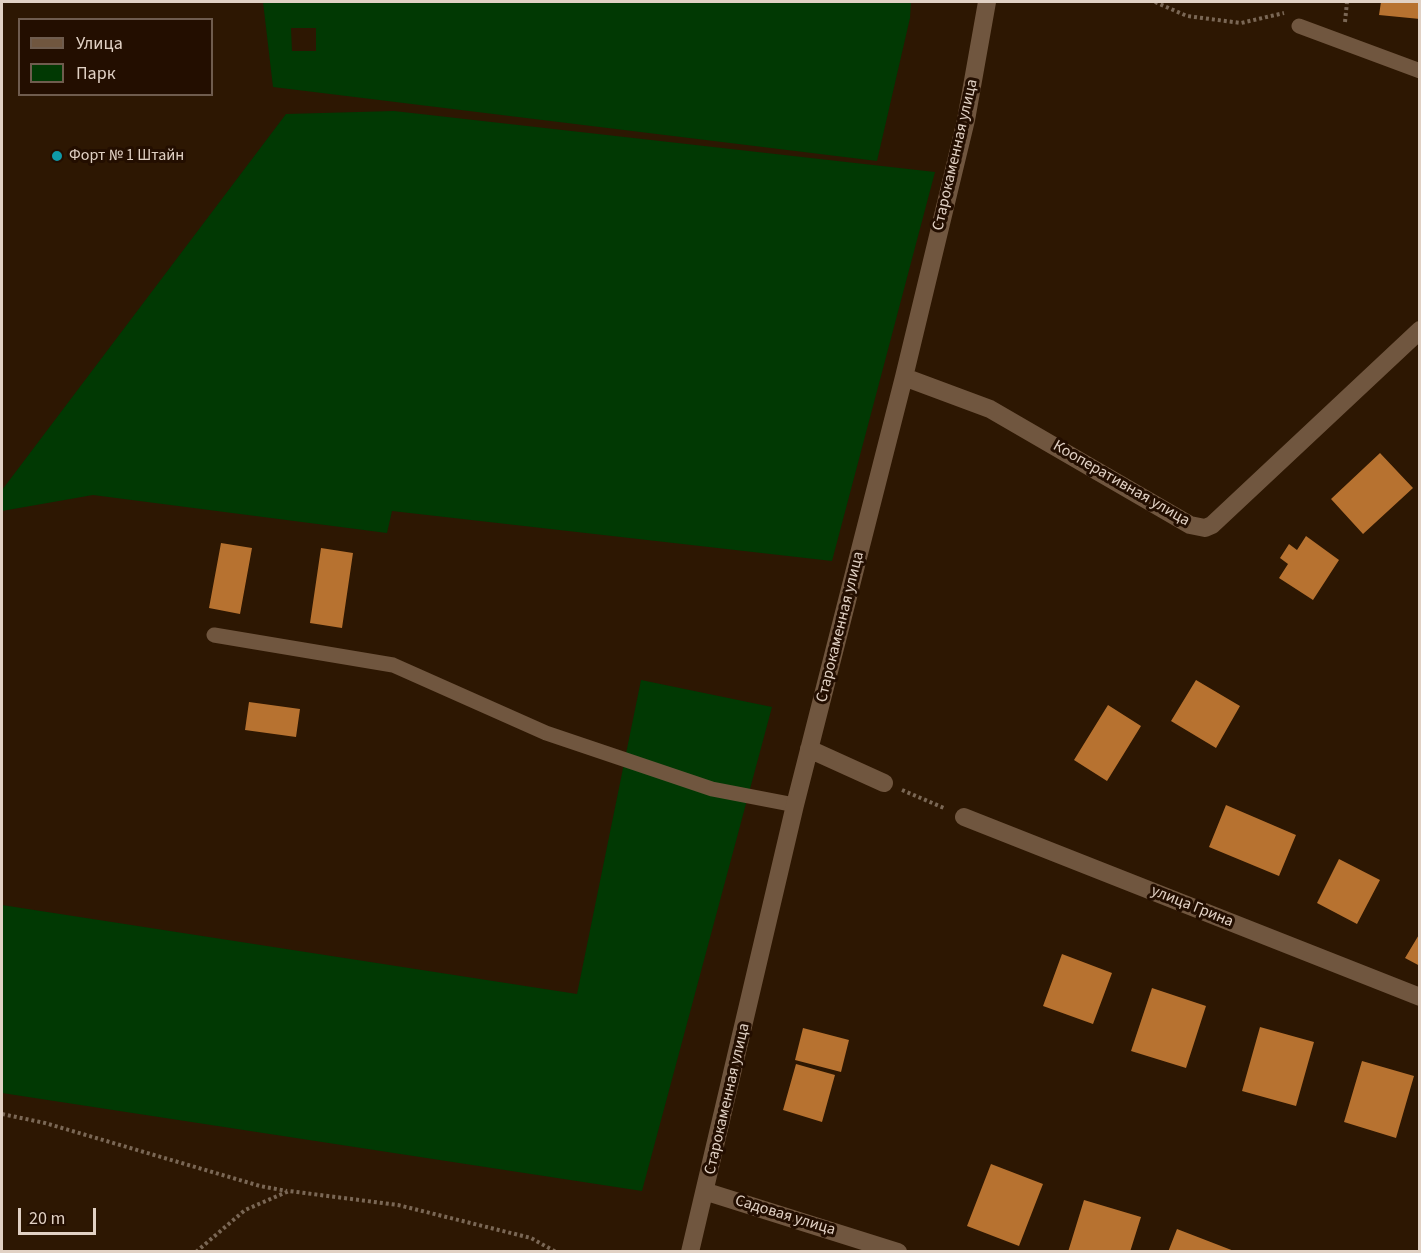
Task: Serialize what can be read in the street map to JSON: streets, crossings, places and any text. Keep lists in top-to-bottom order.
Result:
{
  "streets": {
    "street": [
      "Старокаменная улица",
      "Кооперативная улица",
      "улица Грина",
      "Садовая улица"
    ]
  },
  "crossings": [
    ["Старокаменная улица", "Кооперативная улица"],
    ["Старокаменная улица", "Садовая улица"]
  ],
  "places": ["Форт № 1 Штайн"],
  "legend": ["Улица", "Парк"],
  "scale_bar": "20 m"
}
